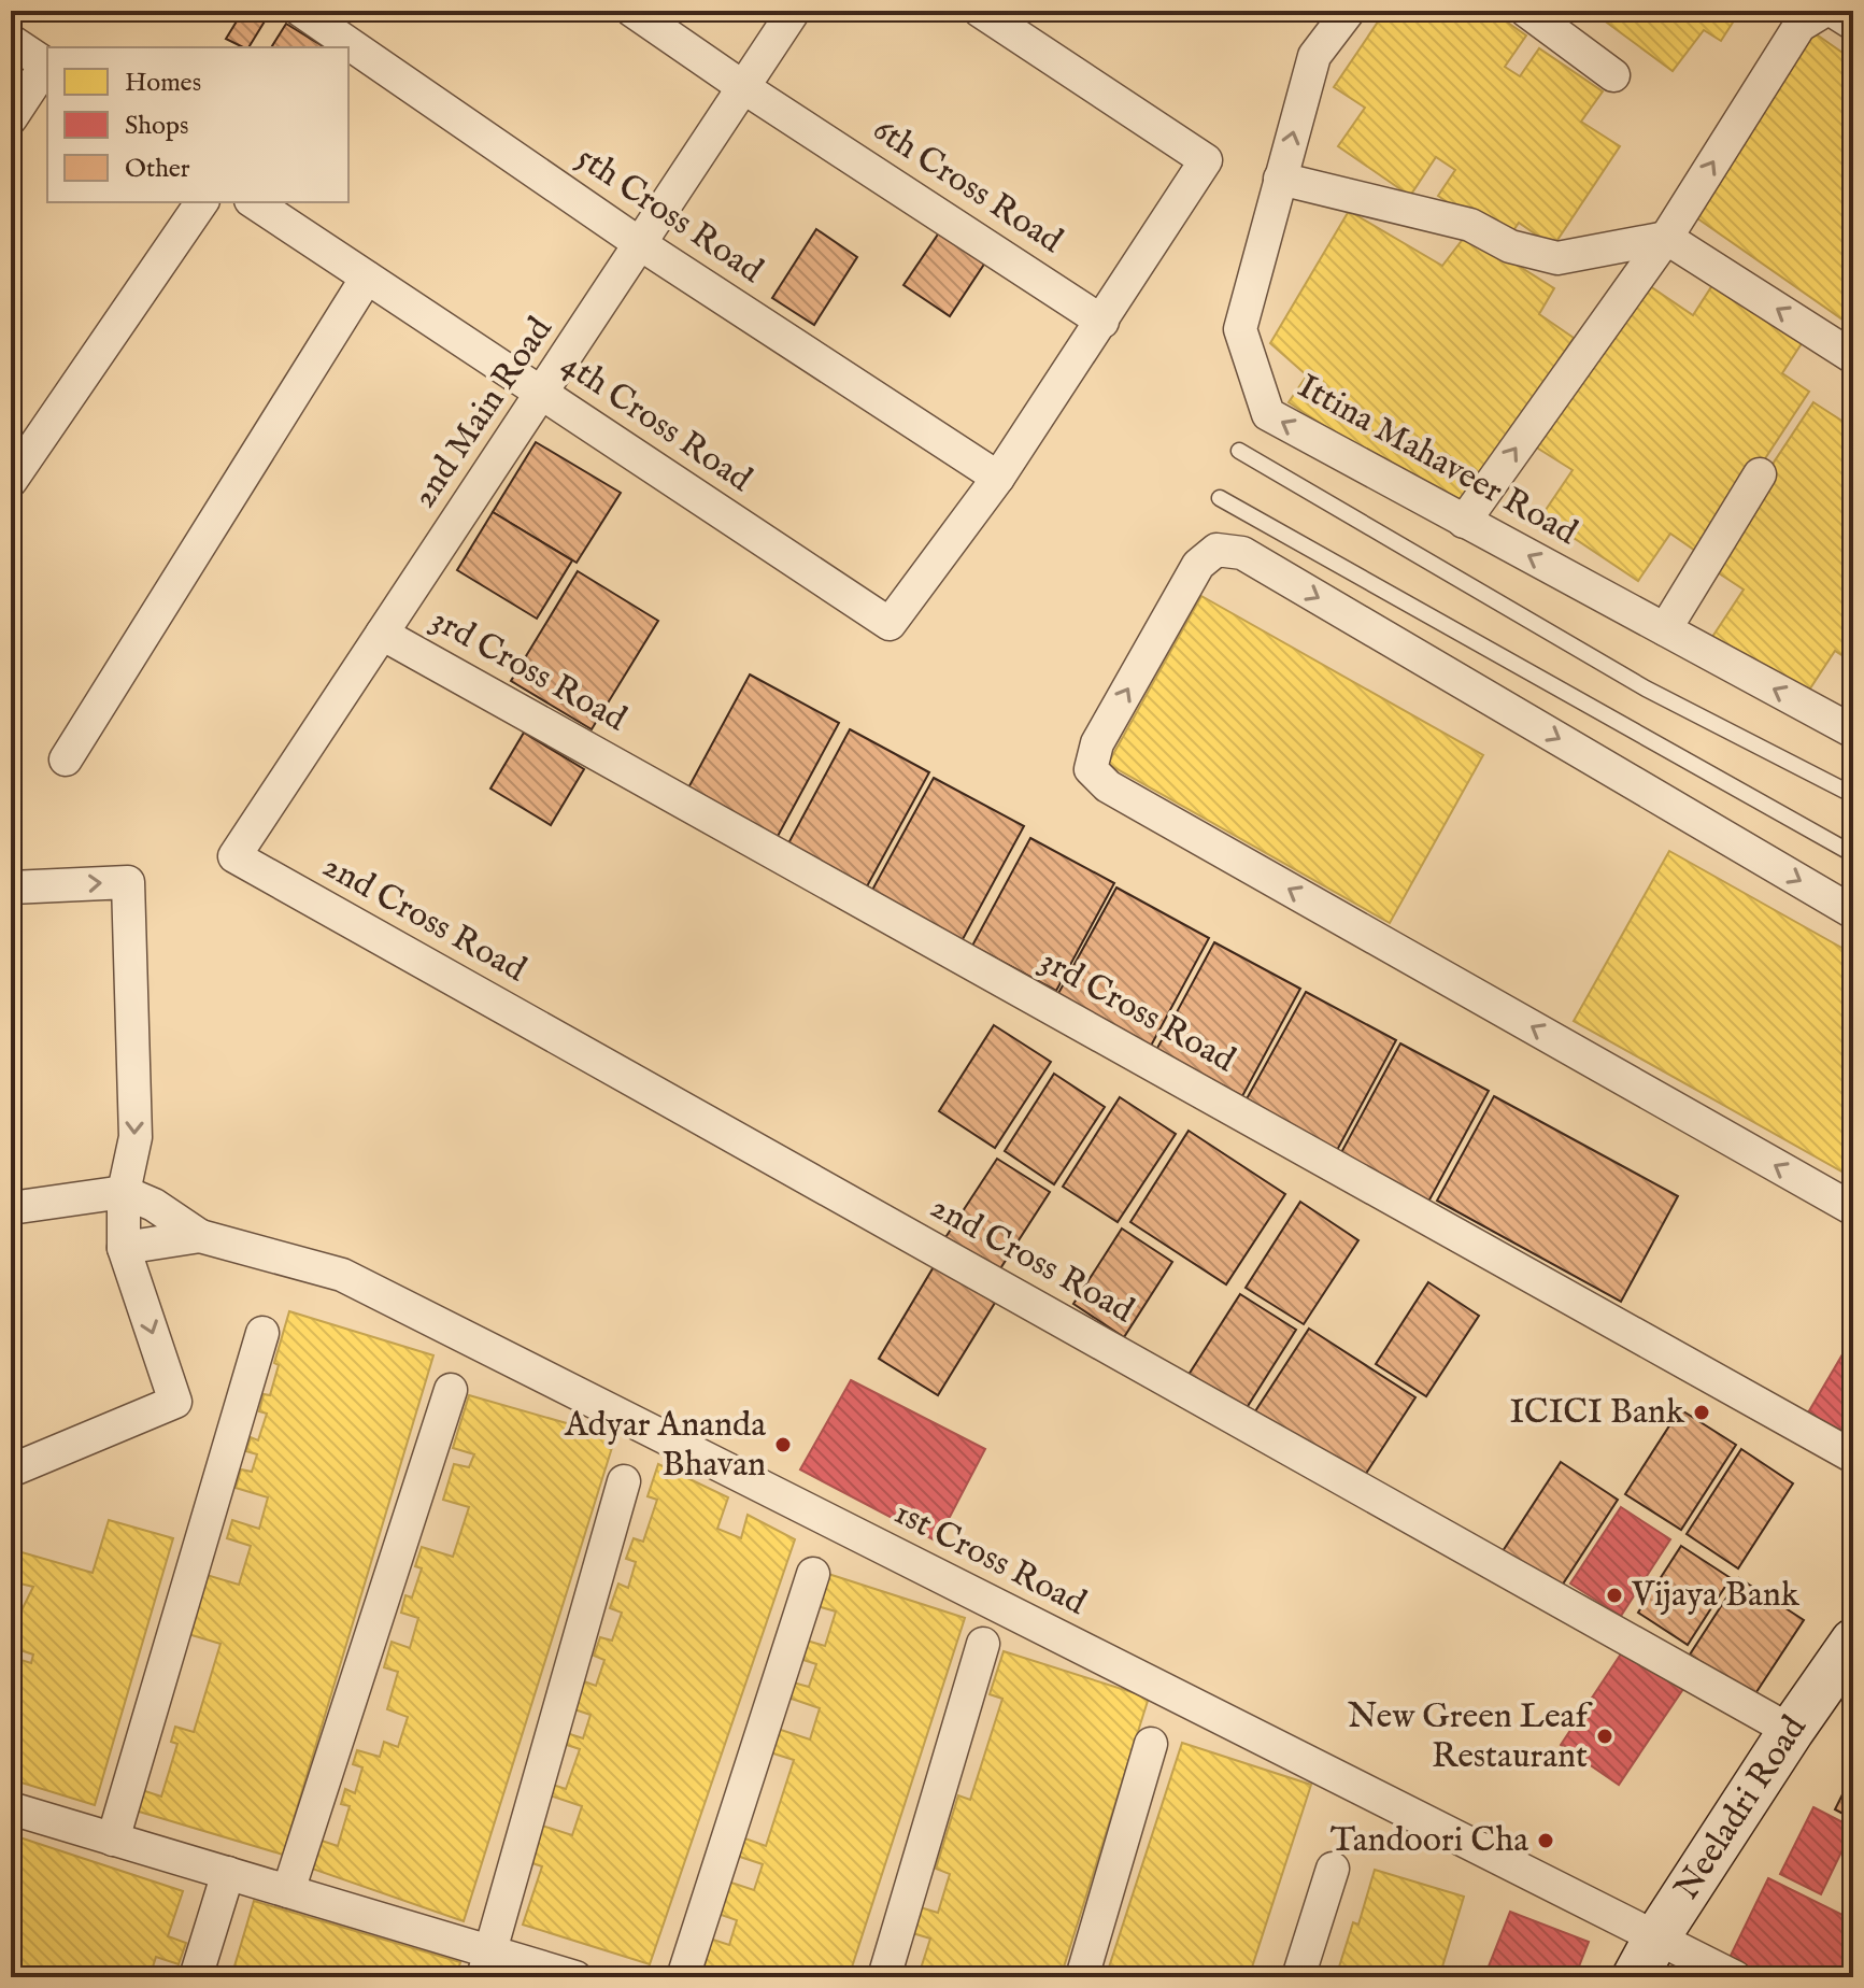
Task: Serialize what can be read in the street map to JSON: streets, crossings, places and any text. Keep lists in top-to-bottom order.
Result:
{
  "streets": {
    "main road": ["Neeladri Road"],
    "street": [
      "6th Cross Road",
      "5th Cross Road",
      "2nd Main Road",
      "4th Cross Road",
      "Ittina Mahaveer Road",
      "3rd Cross Road",
      "2nd Cross Road",
      "1st Cross Road"
    ]
  },
  "crossings": [
    ["6th Cross Road", "2nd Main Road"],
    ["5th Cross Road", "2nd Main Road"],
    ["5th Cross Road", "4th Cross Road"],
    ["2nd Main Road", "4th Cross Road"],
    ["2nd Main Road", "3rd Cross Road"],
    ["2nd Main Road", "2nd Cross Road"],
    ["2nd Cross Road", "Neeladri Road"],
    ["1st Cross Road", "Neeladri Road"]
  ],
  "one_way": ["Ittina Mahaveer Road"],
  "places": [
    "ICICI Bank",
    "Adyar Ananda Bhavan",
    "Vijaya Bank",
    "New Green Leaf Restaurant",
    "Tandoori Cha"
  ],
  "legend": ["Homes", "Shops", "Other"]
}
